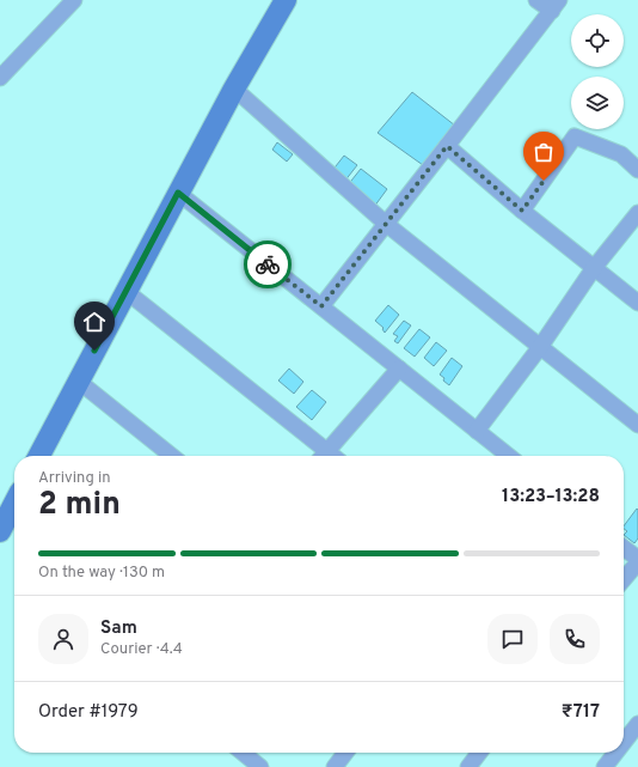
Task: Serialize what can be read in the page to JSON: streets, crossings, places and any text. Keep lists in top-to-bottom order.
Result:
{
  "page": {
    "heading": ["2 min", "Arriving in", "13:23–13:28"],
    "panel": [
      "Sam",
      "Courier · 4.4",
      "Order #1979",
      "₹717"
    ],
    "bar": "On the way · 130 m"
  }
}
